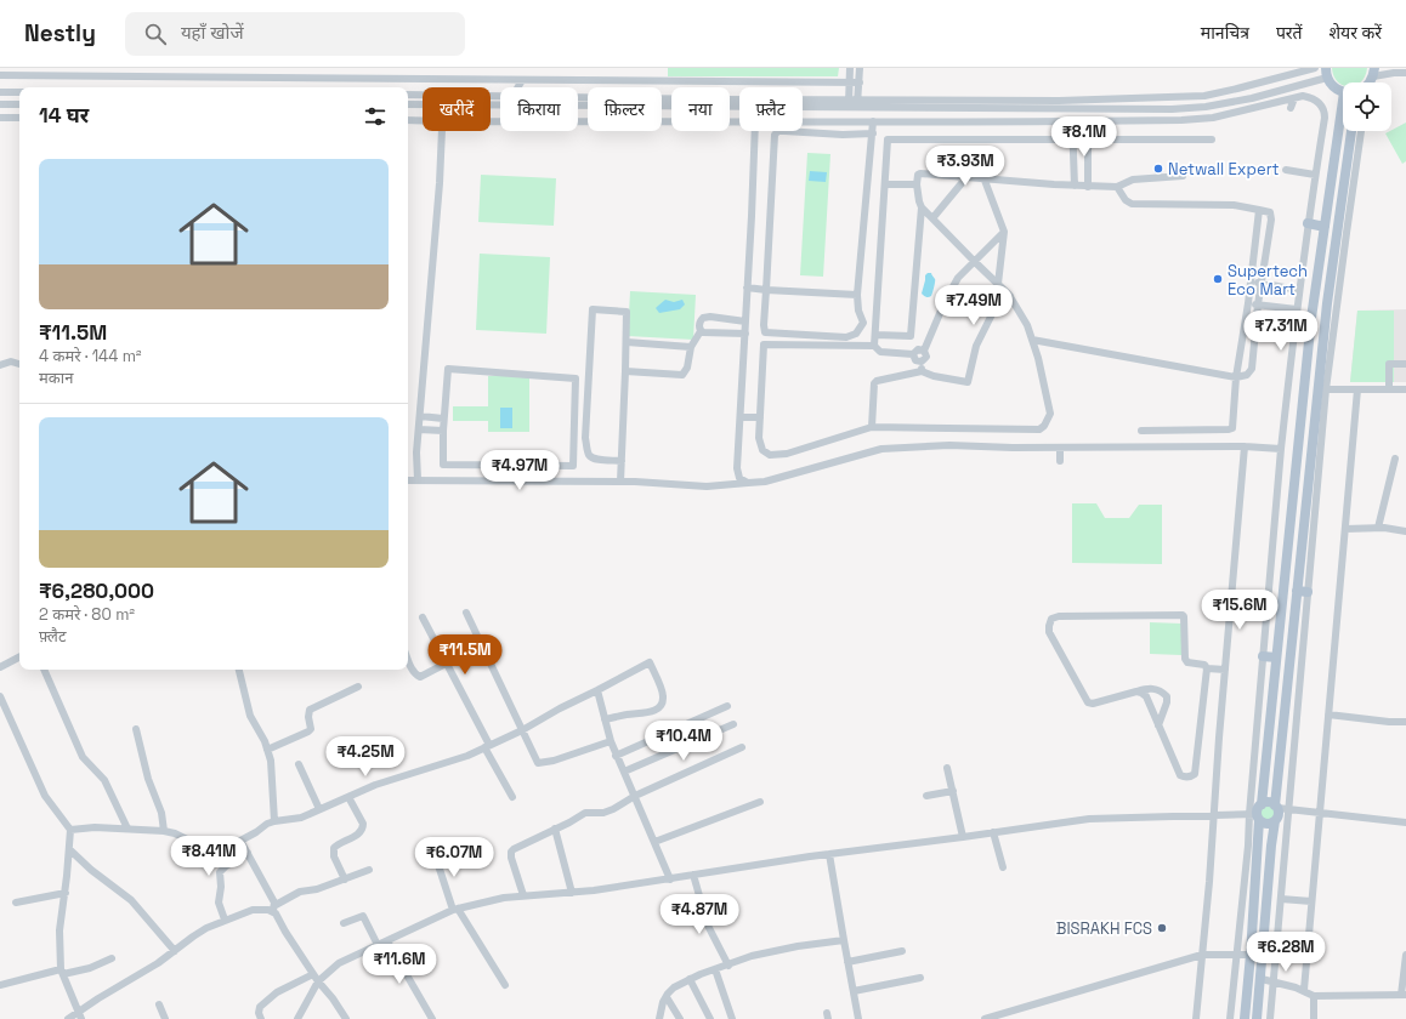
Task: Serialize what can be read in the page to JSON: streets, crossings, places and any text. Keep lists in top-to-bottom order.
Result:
{
  "places": ["Netwall Expert", "Supertech Eco Mart", "BISRAKH FCS"],
  "page": {
    "header": "Nestly",
    "search": "यहाँ खोजें",
    "nav": ["मानचित्र", "परतें", "शेयर करें"],
    "chip": [
      "खरीदें",
      "किराया",
      "फ़िल्टर",
      "नया",
      "फ़्लैट"
    ],
    "heading": "14 घर",
    "price": [
      "₹8.1M",
      "₹3.93M",
      "₹7.49M",
      "₹7.31M",
      "₹4.97M",
      "₹15.6M",
      "₹11.5M",
      "₹10.4M",
      "₹4.25M",
      "₹8.41M",
      "₹6.07M",
      "₹4.87M",
      "₹6.28M",
      "₹11.6M"
    ],
    "list": [
      {
        "name": "₹11.5M",
        "note": "4 कमरे · 144 m² · मकान"
      },
      {
        "name": "₹6,280,000",
        "note": "2 कमरे · 80 m² · फ़्लैट"
      }
    ]
  }
}
